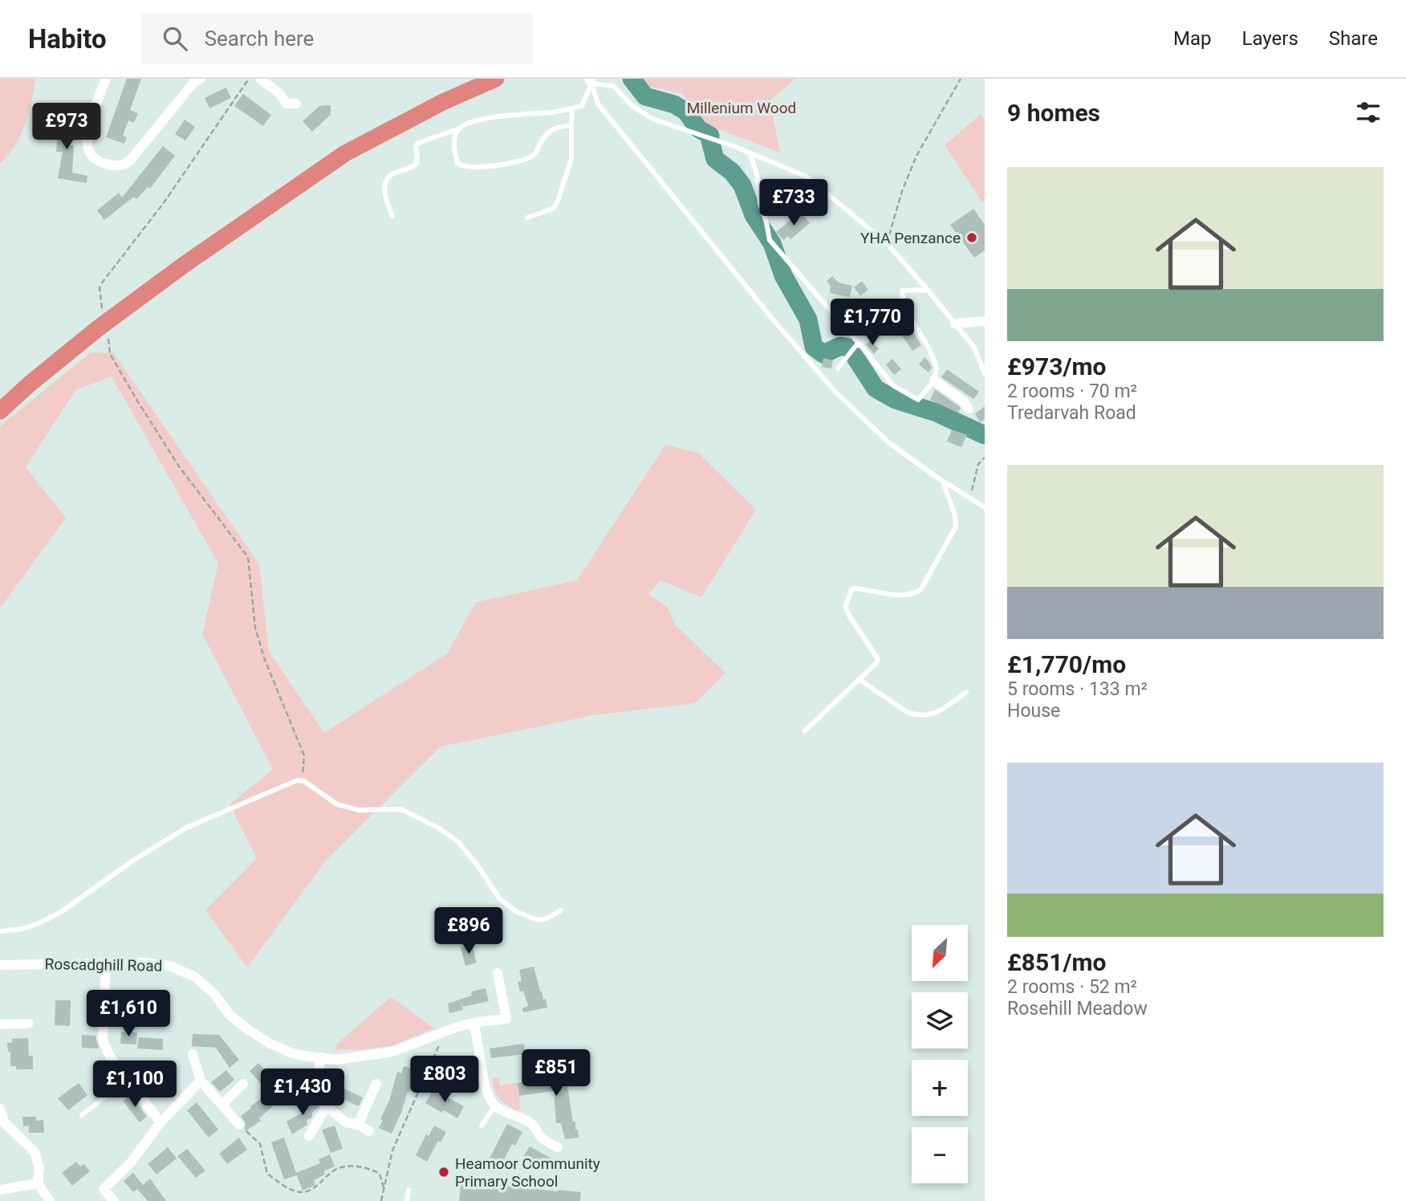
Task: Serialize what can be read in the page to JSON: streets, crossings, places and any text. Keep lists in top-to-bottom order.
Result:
{
  "streets": {
    "street": ["Roscadghill Road"]
  },
  "parks": ["Millenium Wood"],
  "places": ["YHA Penzance", "Heamoor Community Primary School"],
  "north": "bottom left",
  "page": {
    "header": "Habito",
    "search": "Search here",
    "nav": ["Map", "Layers", "Share"],
    "heading": "9 homes",
    "price": [
      "£973",
      "£733",
      "£1,770",
      "£896",
      "£1,610",
      "£851",
      "£803",
      "£1,100",
      "£1,430"
    ],
    "list": [
      {
        "name": "£973/mo",
        "note": "2 rooms · 70 m² · Tredarvah Road"
      },
      {
        "name": "£1,770/mo",
        "note": "5 rooms · 133 m² · House"
      },
      {
        "name": "£851/mo",
        "note": "2 rooms · 52 m² · Rosehill Meadow"
      }
    ],
    "map_buttons": ["+", "−"]
  }
}
